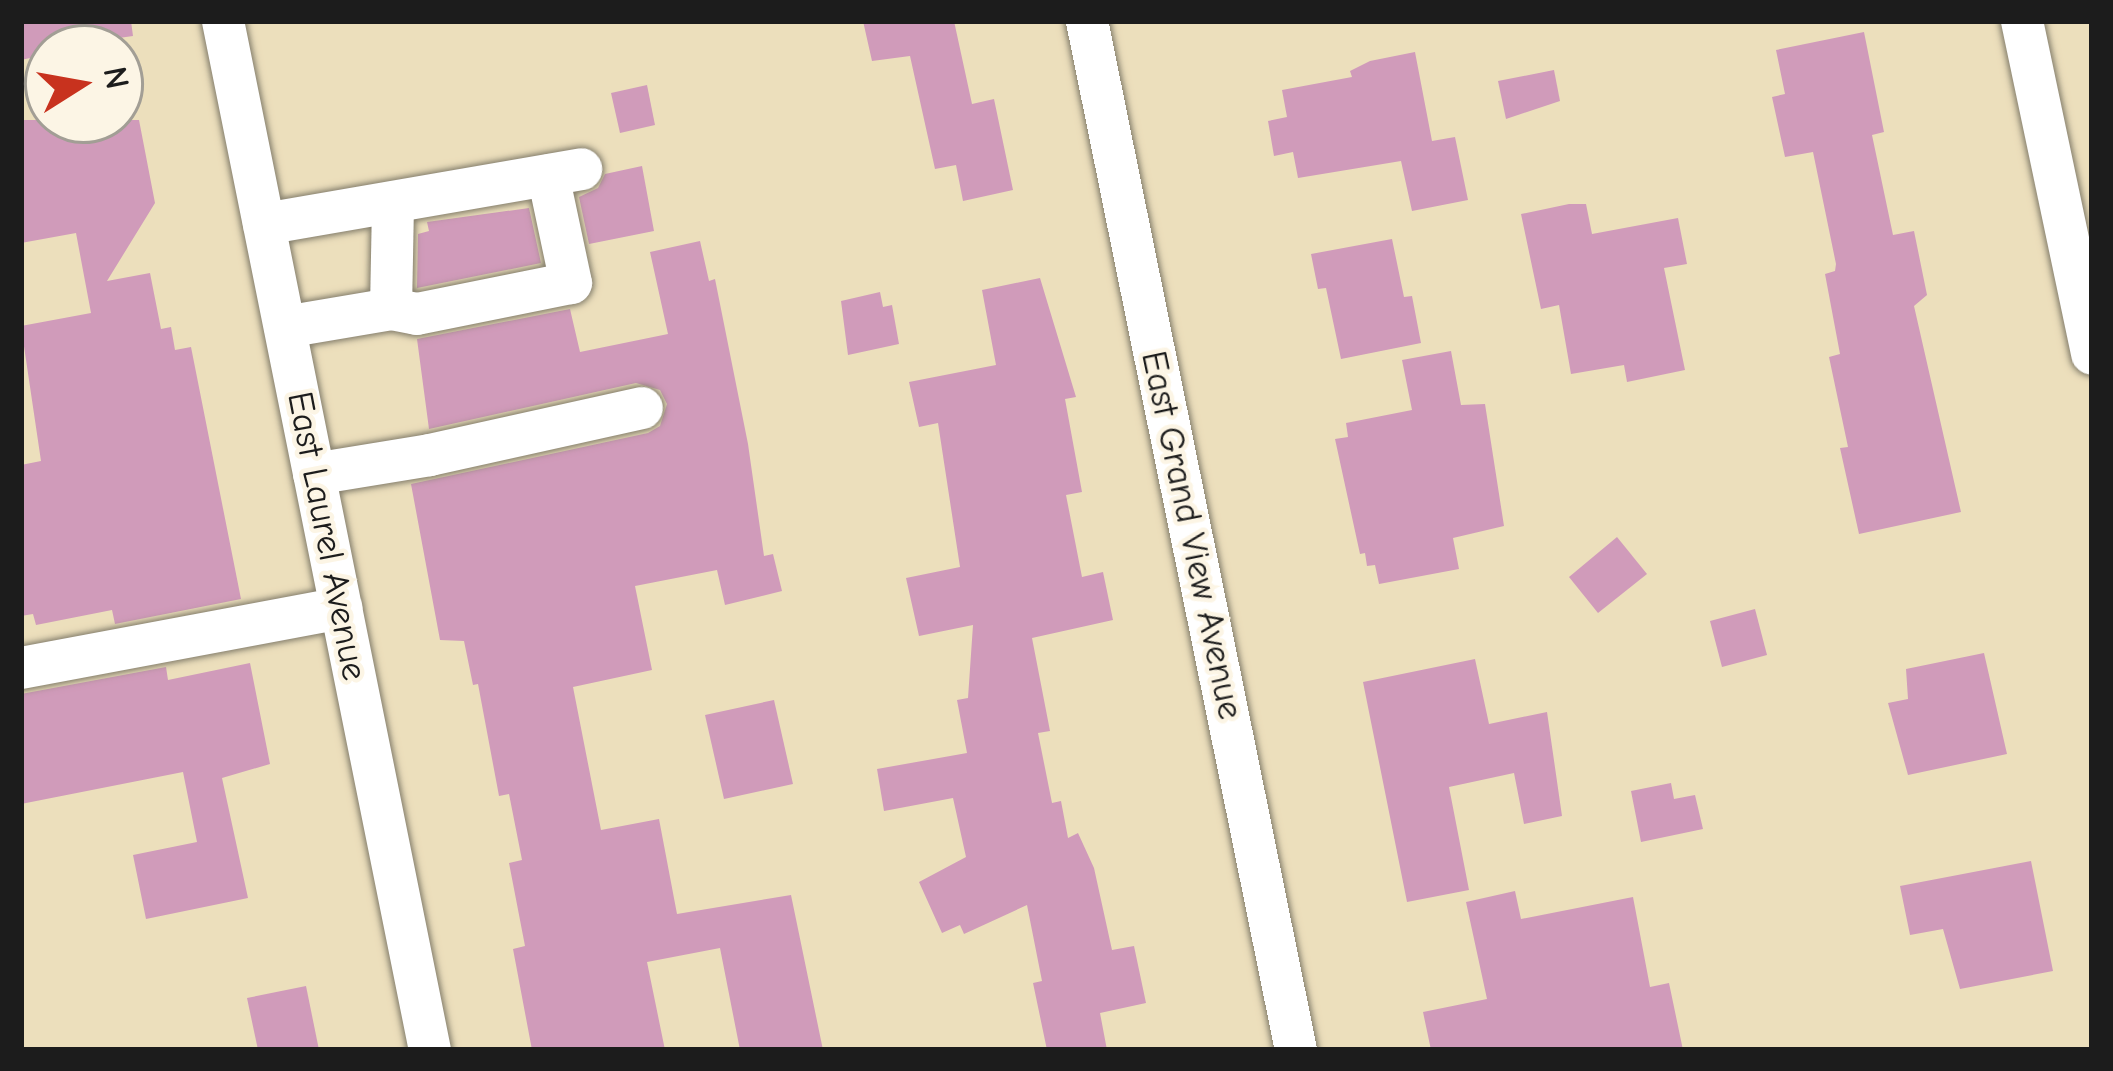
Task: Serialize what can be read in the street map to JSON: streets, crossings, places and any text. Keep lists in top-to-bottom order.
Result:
{
  "streets": {
    "street": ["East Grand View Avenue", "East Laurel Avenue"]
  },
  "north": "right"
}
